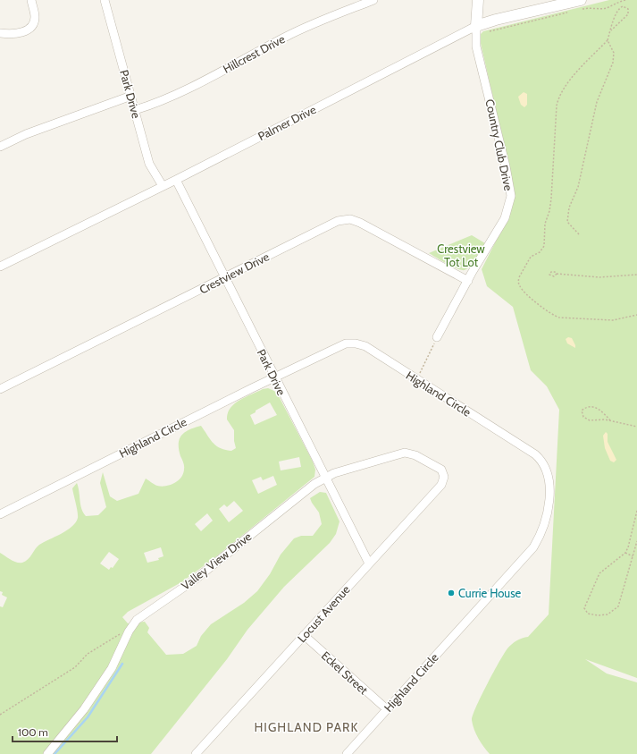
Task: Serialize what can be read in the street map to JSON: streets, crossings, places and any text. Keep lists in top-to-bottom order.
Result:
{
  "streets": {
    "street": [
      "Hillcrest Drive",
      "Park Drive",
      "Palmer Drive",
      "Country Club Drive",
      "Crestview Drive",
      "Highland Circle",
      "Valley View Drive",
      "Locust Avenue",
      "Eckel Street"
    ]
  },
  "crossings": [
    ["Hillcrest Drive", "Park Drive"],
    ["Park Drive", "Palmer Drive"],
    ["Park Drive", "Crestview Drive"],
    ["Park Drive", "Highland Circle"],
    ["Park Drive", "Valley View Drive"],
    ["Park Drive", "Locust Avenue"],
    ["Palmer Drive", "Country Club Drive"],
    ["Country Club Drive", "Crestview Drive"],
    ["Highland Circle", "Eckel Street"],
    ["Valley View Drive", "Locust Avenue"],
    ["Locust Avenue", "Eckel Street"]
  ],
  "districts": ["HIGHLAND PARK"],
  "parks": ["Crestview Tot Lot"],
  "places": ["Currie House"],
  "scale_bar": "100 m"
}
